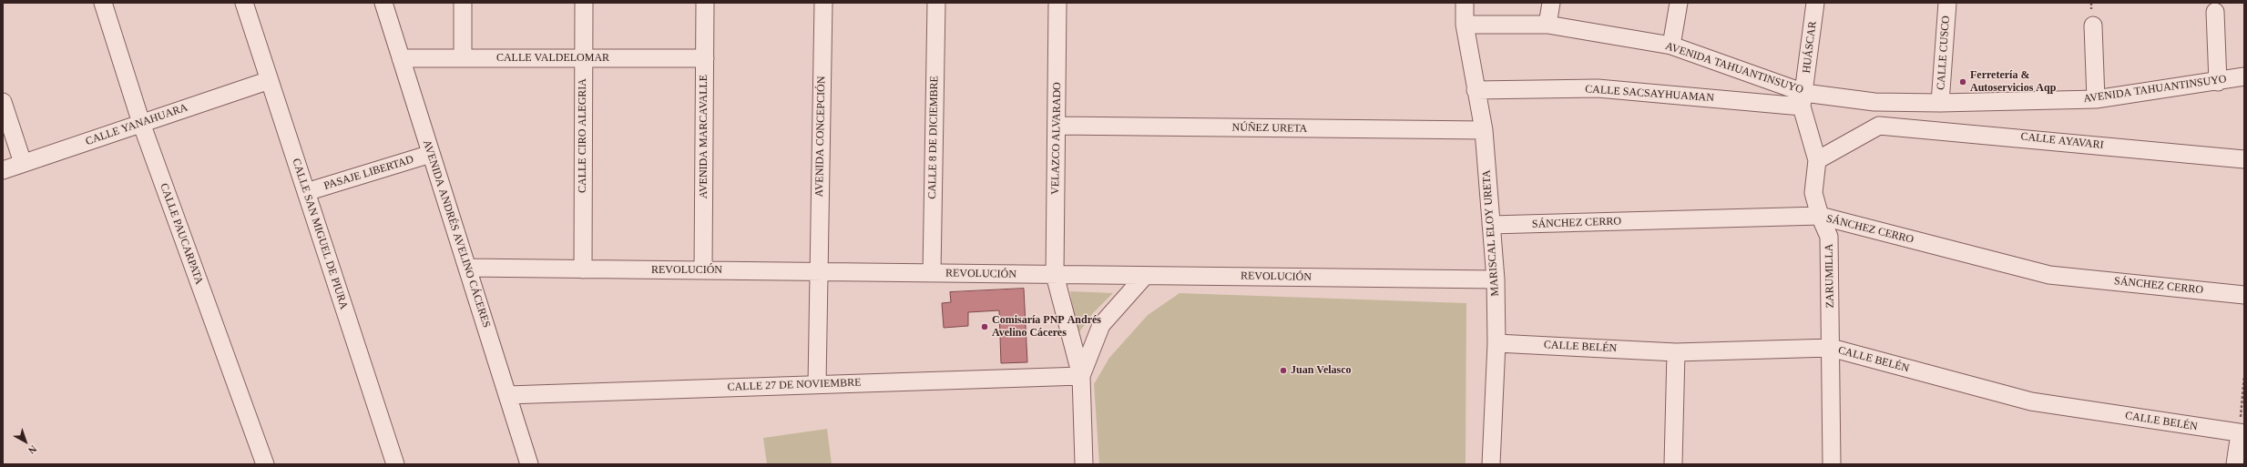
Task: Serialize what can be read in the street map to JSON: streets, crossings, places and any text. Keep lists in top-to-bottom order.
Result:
{
  "streets": {
    "street": [
      "HUÁSCAR",
      "CALLE CUSCO",
      "CALLE VALDELOMAR",
      "AVENIDA TAHUANTINSUYO",
      "CALLE SACSAYHUAMAN",
      "CALLE YANAHUARA",
      "NÚÑEZ URETA",
      "CALLE CIRO ALEGRIA",
      "AVENIDA MARCAVALLE",
      "AVENIDA CONCEPCIÓN",
      "CALLE 8 DE DICIEMBRE",
      "VELAZCO ALVARADO",
      "CALLE AYAVARI",
      "PASAJE LIBERTAD",
      "SÁNCHEZ CERRO",
      "MARISCAL ELOY URETA",
      "CALLE PAUCARPATA",
      "CALLE SAN MIGUEL DE PIURA",
      "AVENIDA ANDRÉS AVELINO CÁCERES",
      "REVOLUCIÓN",
      "ZARUMILLA",
      "CALLE BELÉN",
      "CALLE 27 DE NOVIEMBRE"
    ]
  },
  "crossings": [
    ["HUÁSCAR", "AVENIDA TAHUANTINSUYO"],
    ["HUÁSCAR", "CALLE SACSAYHUAMAN"],
    ["HUÁSCAR", "ZARUMILLA"],
    ["CALLE CUSCO", "AVENIDA TAHUANTINSUYO"],
    ["CALLE VALDELOMAR", "CALLE CIRO ALEGRIA"],
    ["CALLE VALDELOMAR", "AVENIDA MARCAVALLE"],
    ["CALLE VALDELOMAR", "AVENIDA ANDRÉS AVELINO CÁCERES"],
    ["AVENIDA TAHUANTINSUYO", "CALLE SACSAYHUAMAN"],
    ["AVENIDA TAHUANTINSUYO", "MARISCAL ELOY URETA"],
    ["AVENIDA TAHUANTINSUYO", "ZARUMILLA"],
    ["CALLE SACSAYHUAMAN", "MARISCAL ELOY URETA"],
    ["CALLE SACSAYHUAMAN", "ZARUMILLA"],
    ["CALLE YANAHUARA", "CALLE PAUCARPATA"],
    ["CALLE YANAHUARA", "CALLE SAN MIGUEL DE PIURA"],
    ["NÚÑEZ URETA", "VELAZCO ALVARADO"],
    ["NÚÑEZ URETA", "MARISCAL ELOY URETA"],
    ["CALLE CIRO ALEGRIA", "REVOLUCIÓN"],
    ["AVENIDA MARCAVALLE", "REVOLUCIÓN"],
    ["AVENIDA CONCEPCIÓN", "REVOLUCIÓN"],
    ["AVENIDA CONCEPCIÓN", "CALLE 27 DE NOVIEMBRE"],
    ["CALLE 8 DE DICIEMBRE", "REVOLUCIÓN"],
    ["VELAZCO ALVARADO", "REVOLUCIÓN"],
    ["VELAZCO ALVARADO", "CALLE 27 DE NOVIEMBRE"],
    ["PASAJE LIBERTAD", "CALLE SAN MIGUEL DE PIURA"],
    ["PASAJE LIBERTAD", "AVENIDA ANDRÉS AVELINO CÁCERES"],
    ["SÁNCHEZ CERRO", "MARISCAL ELOY URETA"],
    ["SÁNCHEZ CERRO", "ZARUMILLA"],
    ["MARISCAL ELOY URETA", "REVOLUCIÓN"],
    ["MARISCAL ELOY URETA", "CALLE BELÉN"],
    ["AVENIDA ANDRÉS AVELINO CÁCERES", "REVOLUCIÓN"],
    ["AVENIDA ANDRÉS AVELINO CÁCERES", "CALLE 27 DE NOVIEMBRE"],
    ["ZARUMILLA", "CALLE BELÉN"]
  ],
  "places": ["Ferretería & Autoservicios Aqp", "Comisaría PNP Andrés Avelino Cáceres", "Juan Velasco"],
  "north": "bottom right"
}
